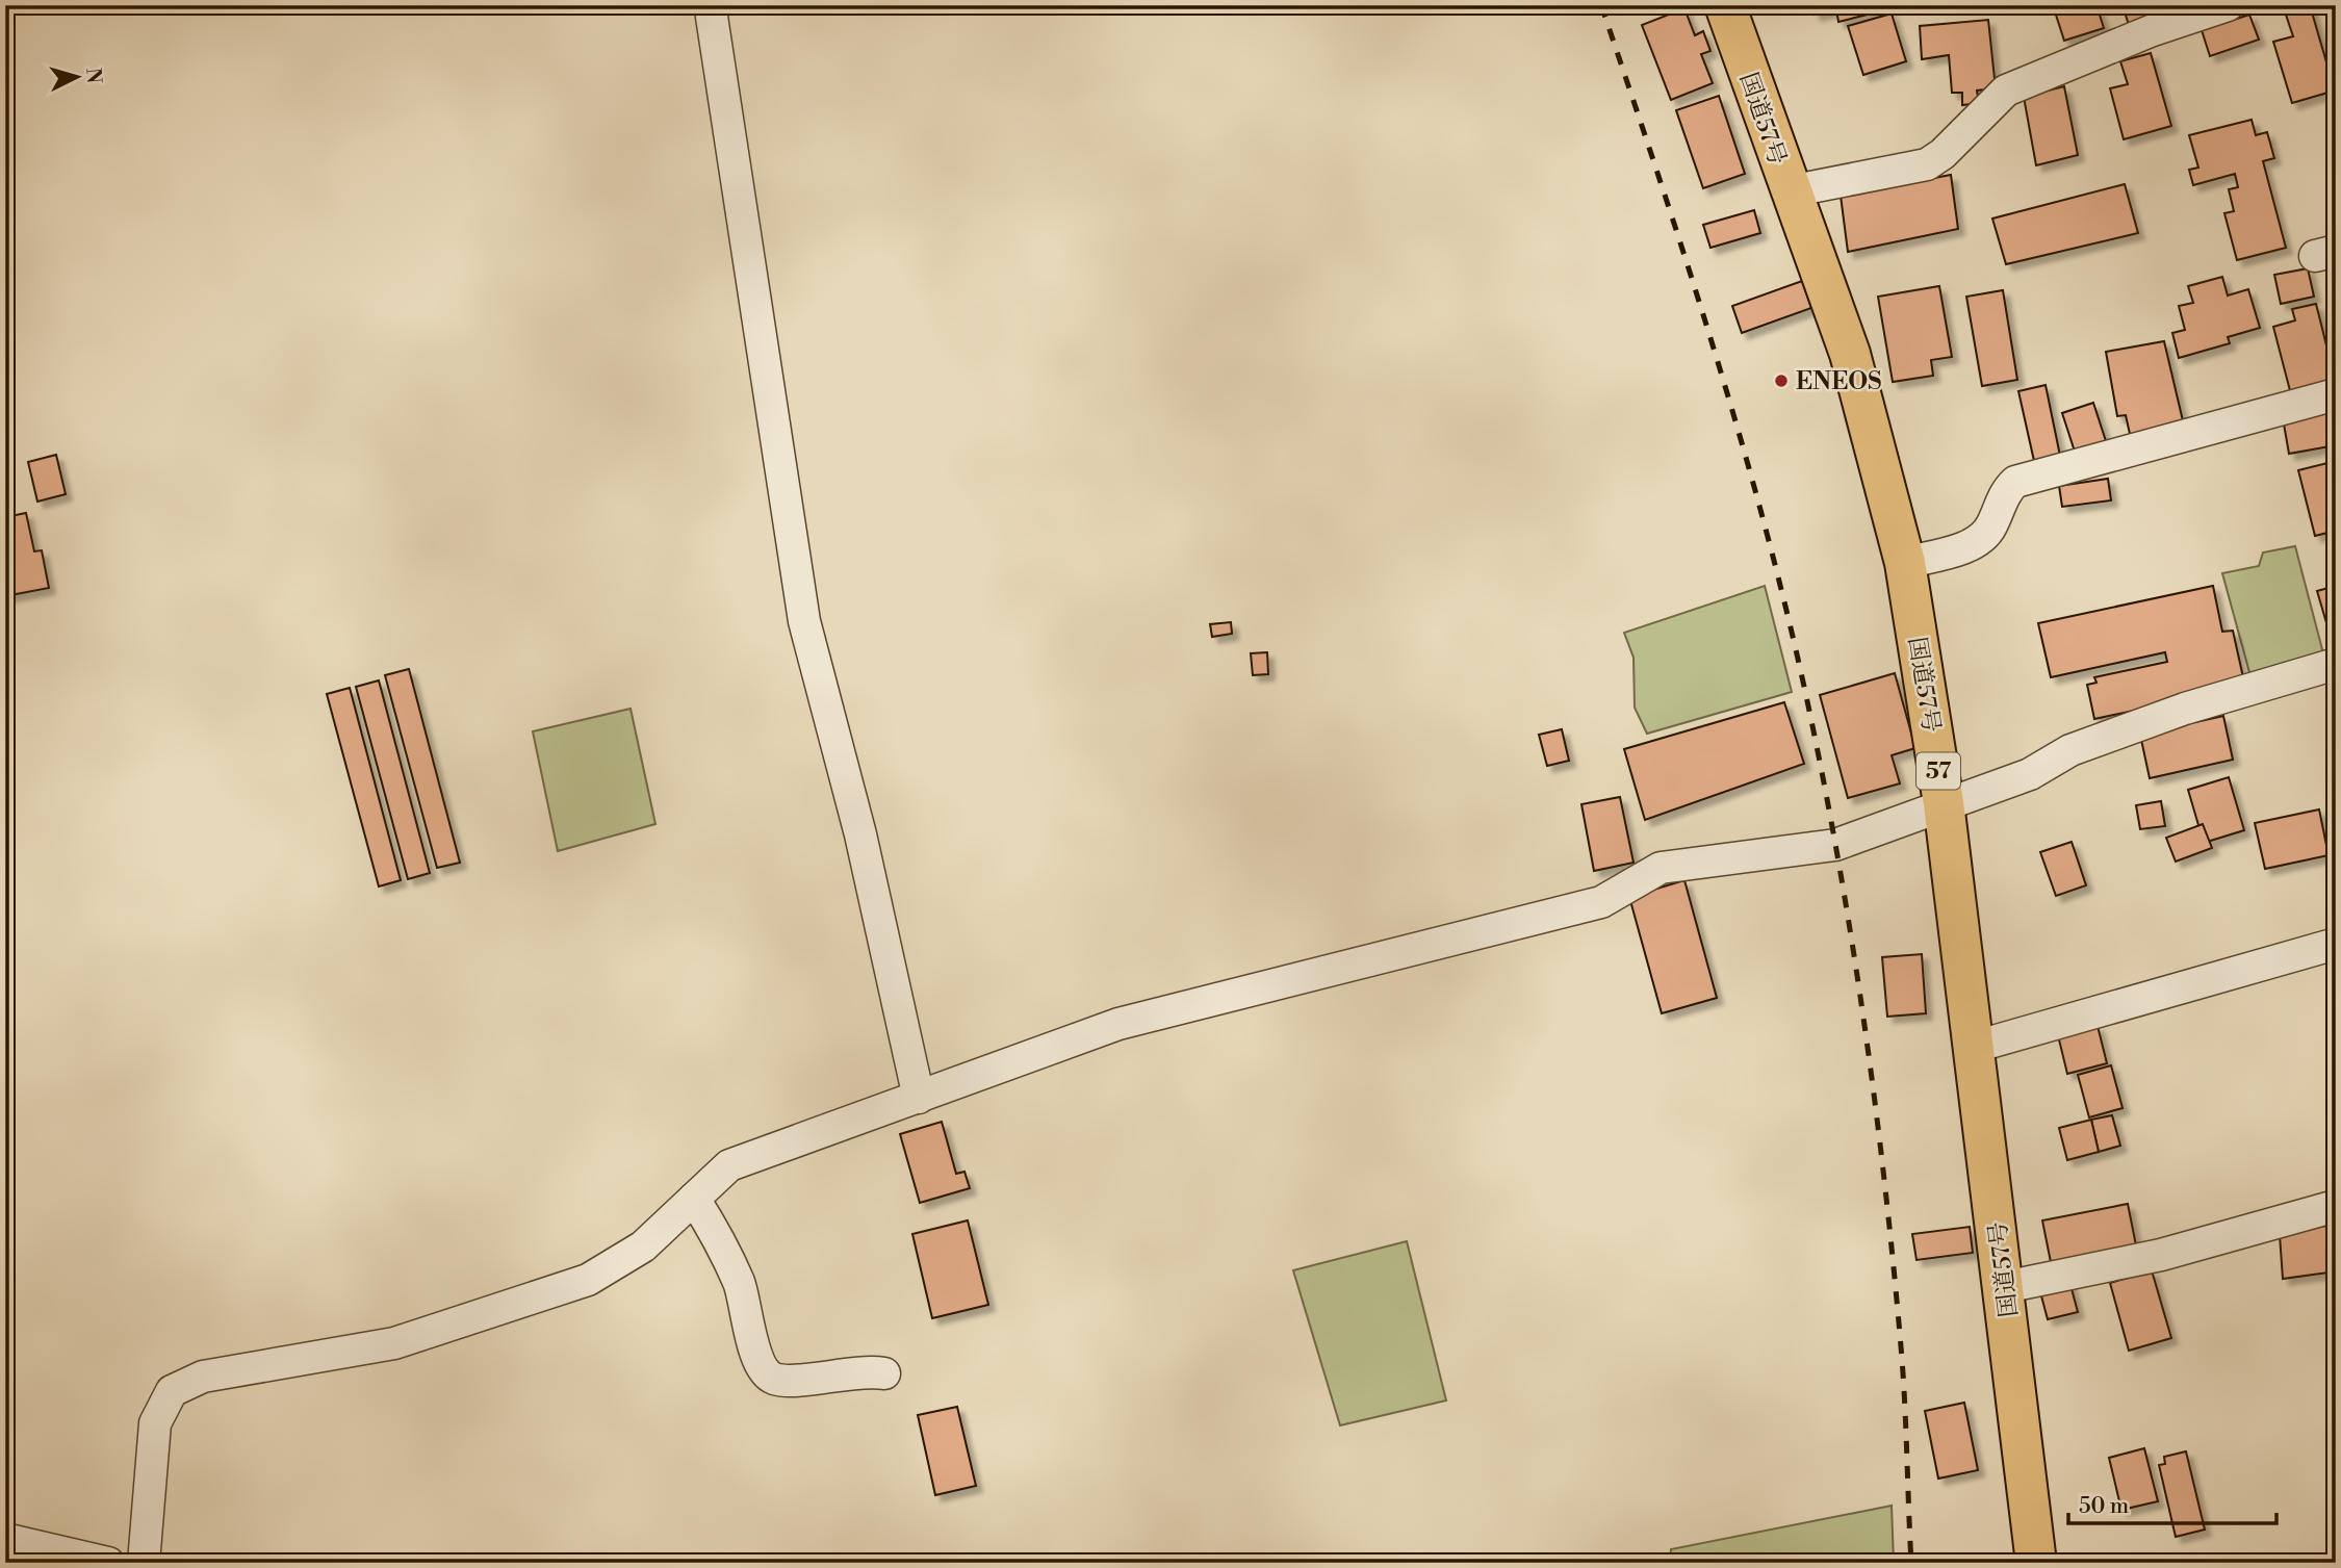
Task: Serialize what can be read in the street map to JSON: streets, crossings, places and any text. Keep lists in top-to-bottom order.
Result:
{
  "streets": {
    "highway": ["国道57号", "57"]
  },
  "places": ["ENEOS"],
  "scale_bar": "50 m",
  "north": "right"
}
